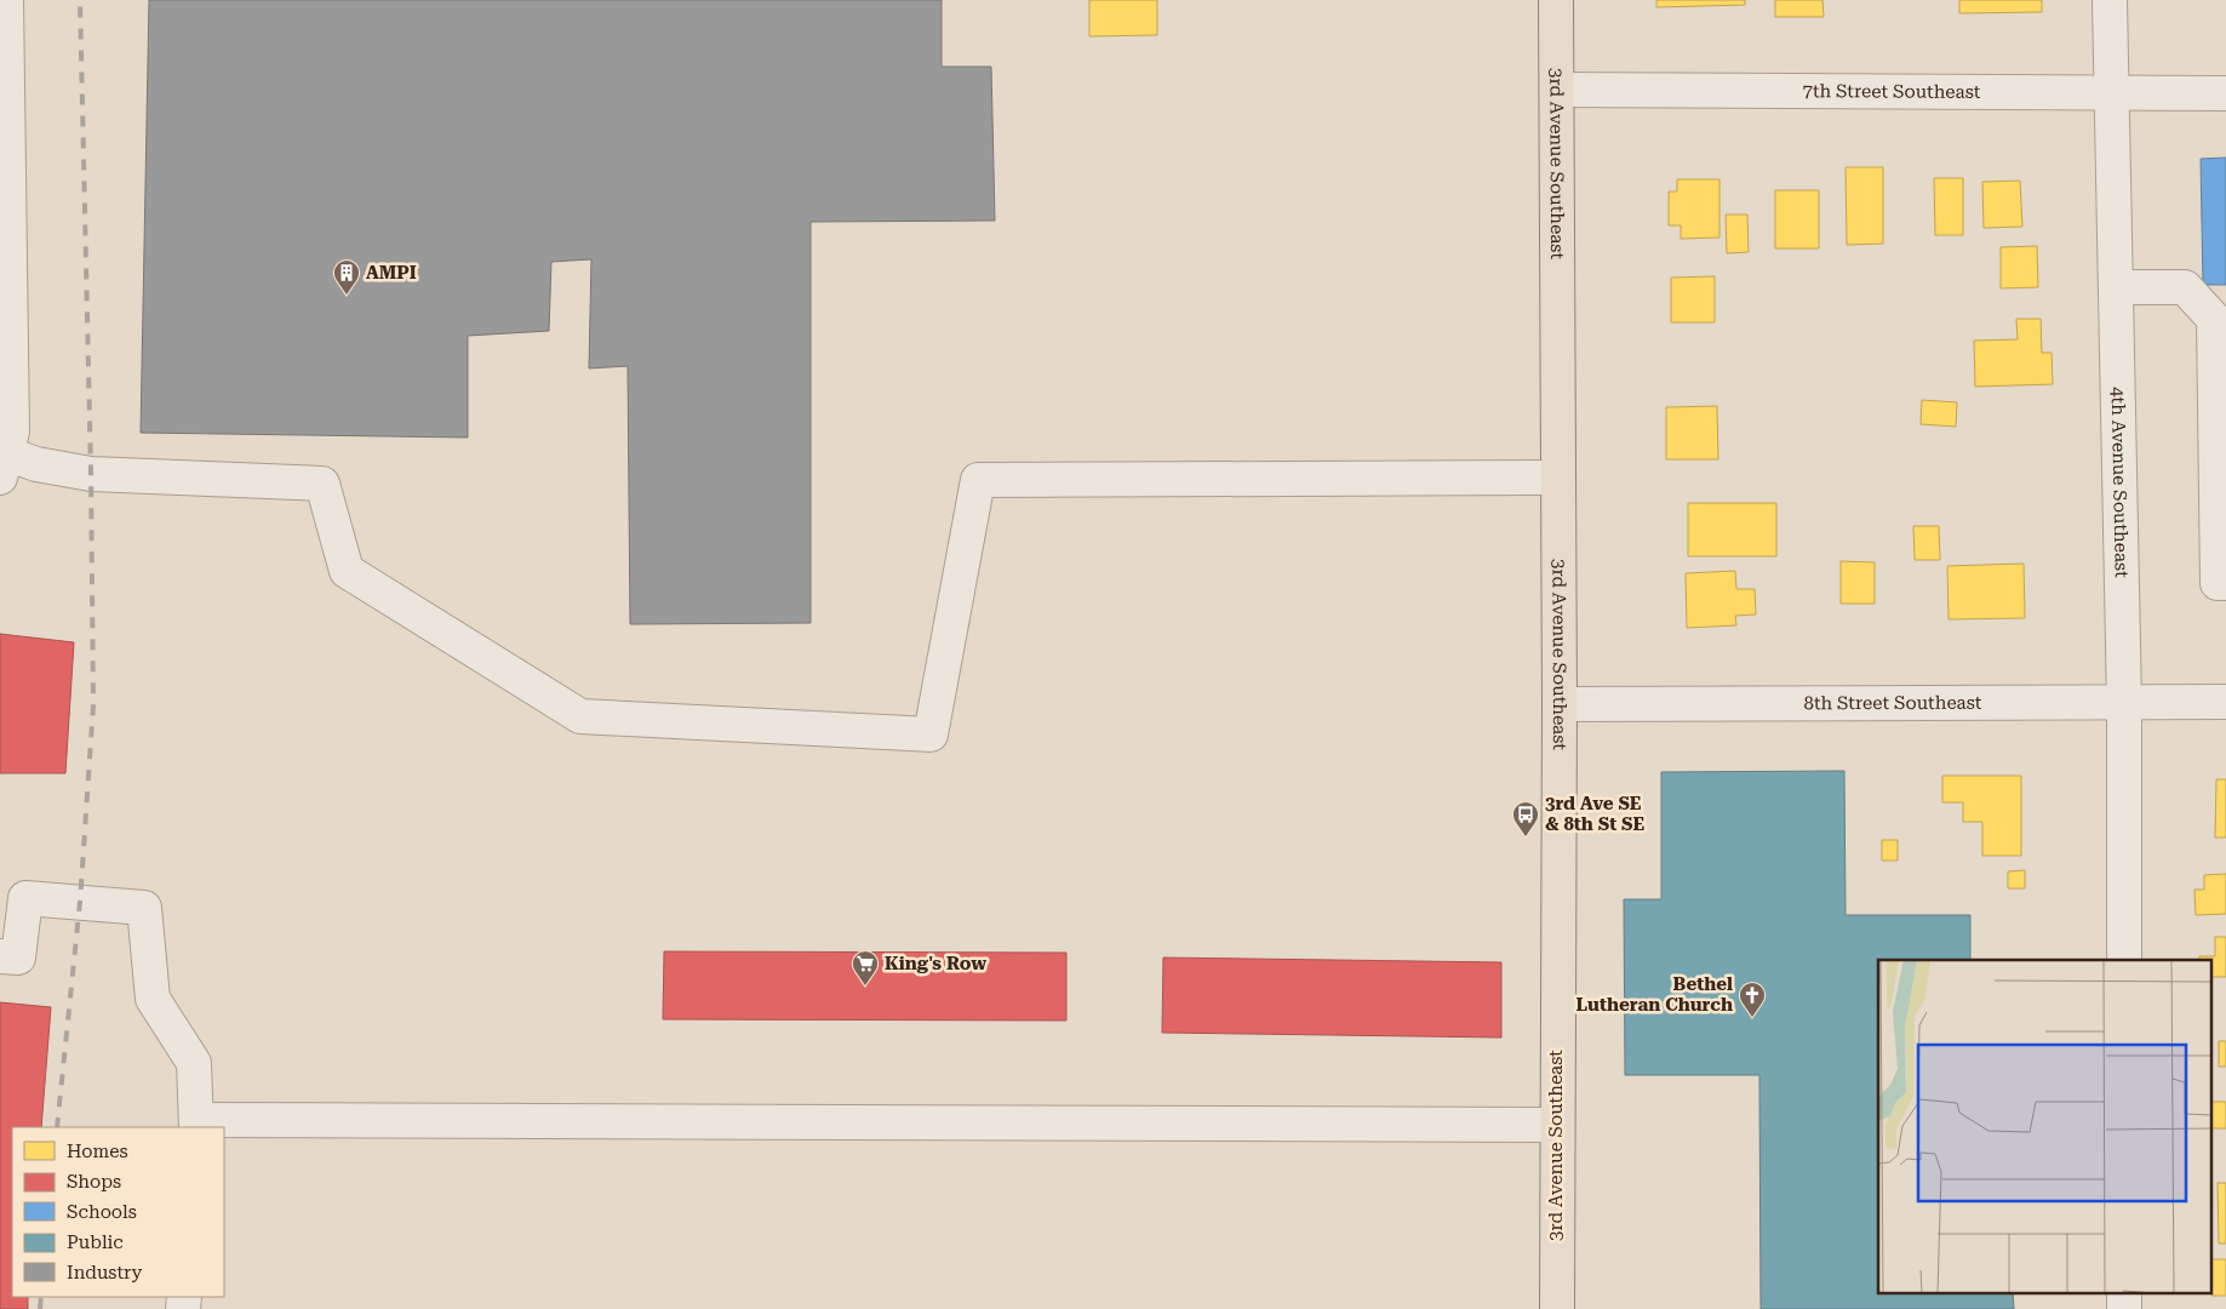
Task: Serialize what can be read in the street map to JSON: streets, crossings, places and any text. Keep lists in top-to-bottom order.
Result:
{
  "streets": {
    "main road": ["3rd Avenue Southeast"],
    "street": ["7th Street Southeast", "4th Avenue Southeast", "8th Street Southeast"]
  },
  "crossings": [
    ["7th Street Southeast", "3rd Avenue Southeast"],
    ["7th Street Southeast", "4th Avenue Southeast"],
    ["3rd Avenue Southeast", "8th Street Southeast"],
    ["4th Avenue Southeast", "8th Street Southeast"]
  ],
  "places": {
    "building": ["AMPI"],
    "bus stop": ["3rd Ave SE & 8th St SE"],
    "supermarket": ["King's Row"],
    "church": ["Bethel Lutheran Church"]
  },
  "legend": [
    "Homes",
    "Shops",
    "Schools",
    "Public",
    "Industry"
  ]
}
